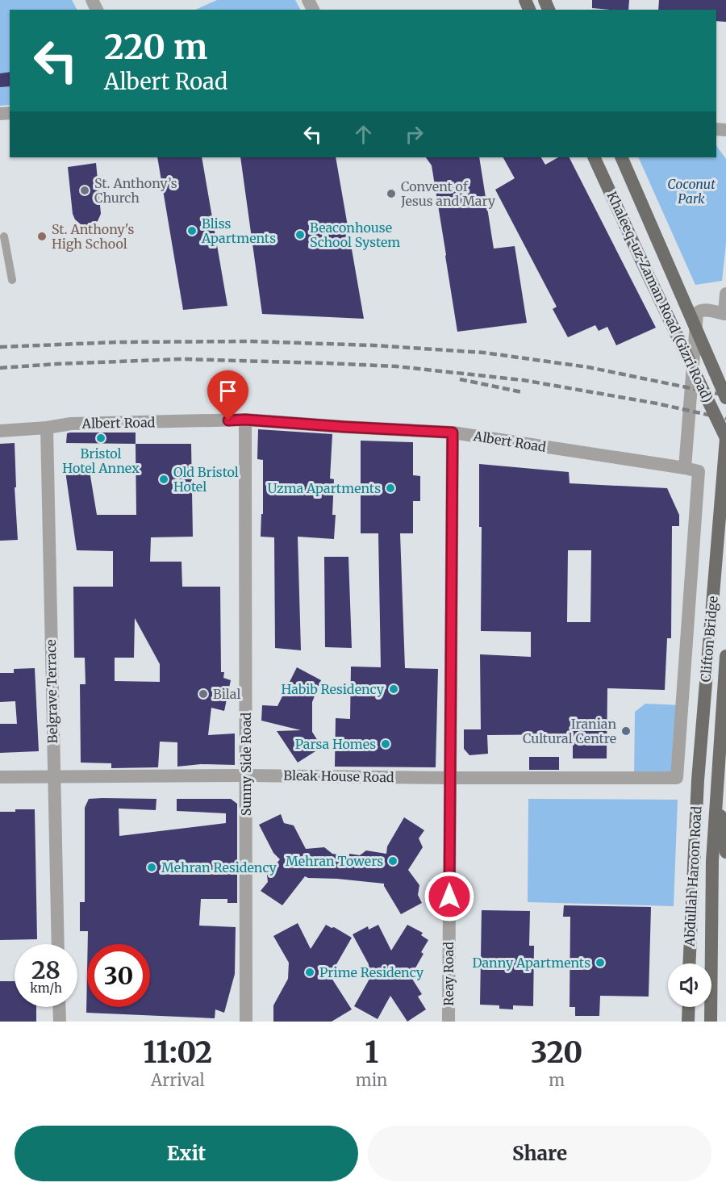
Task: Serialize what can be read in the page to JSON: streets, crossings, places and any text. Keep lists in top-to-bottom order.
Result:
{
  "streets": {
    "main road": ["Khaleeq-uz-Zaman Road (Gizri Road)", "Clifton Bridge", "Abdullah Haroon Road"],
    "street": [
      "Albert Road",
      "Belgrave Terrace",
      "Sunny Side Road",
      "Bleak House Road",
      "Reay Road"
    ]
  },
  "crossings": [
    ["Khaleeq-uz-Zaman Road (Gizri Road)", "Clifton Bridge"],
    ["Albert Road", "Belgrave Terrace"],
    ["Albert Road", "Sunny Side Road"],
    ["Albert Road", "Bleak House Road"],
    ["Albert Road", "Reay Road"],
    ["Clifton Bridge", "Abdullah Haroon Road"],
    ["Belgrave Terrace", "Bleak House Road"],
    ["Sunny Side Road", "Bleak House Road"],
    ["Bleak House Road", "Reay Road"]
  ],
  "parks": ["Coconut Park"],
  "places": [
    "St. Anthony’s Church",
    "Convent of Jesus and Mary",
    "Bliss Apartments",
    "Beaconhouse School System",
    "St. Anthony's High School",
    "Bristol Hotel Annex",
    "Old Bristol Hotel",
    "Uzma Apartments",
    "Habib Residency",
    "Bilal",
    "Iranian Cultural Centre",
    "Parsa Homes",
    "Mehran Towers",
    "Mehran Residency",
    "Danny Apartments",
    "Prime Residency"
  ],
  "page": {
    "turn": ["220 m", "Albert Road"],
    "speed": "28 km/h",
    "limit": "30",
    "eta": [
      "11:02",
      "Arrival",
      "1",
      "min",
      "320",
      "m"
    ],
    "buttons": ["Exit", "Share"]
  }
}
